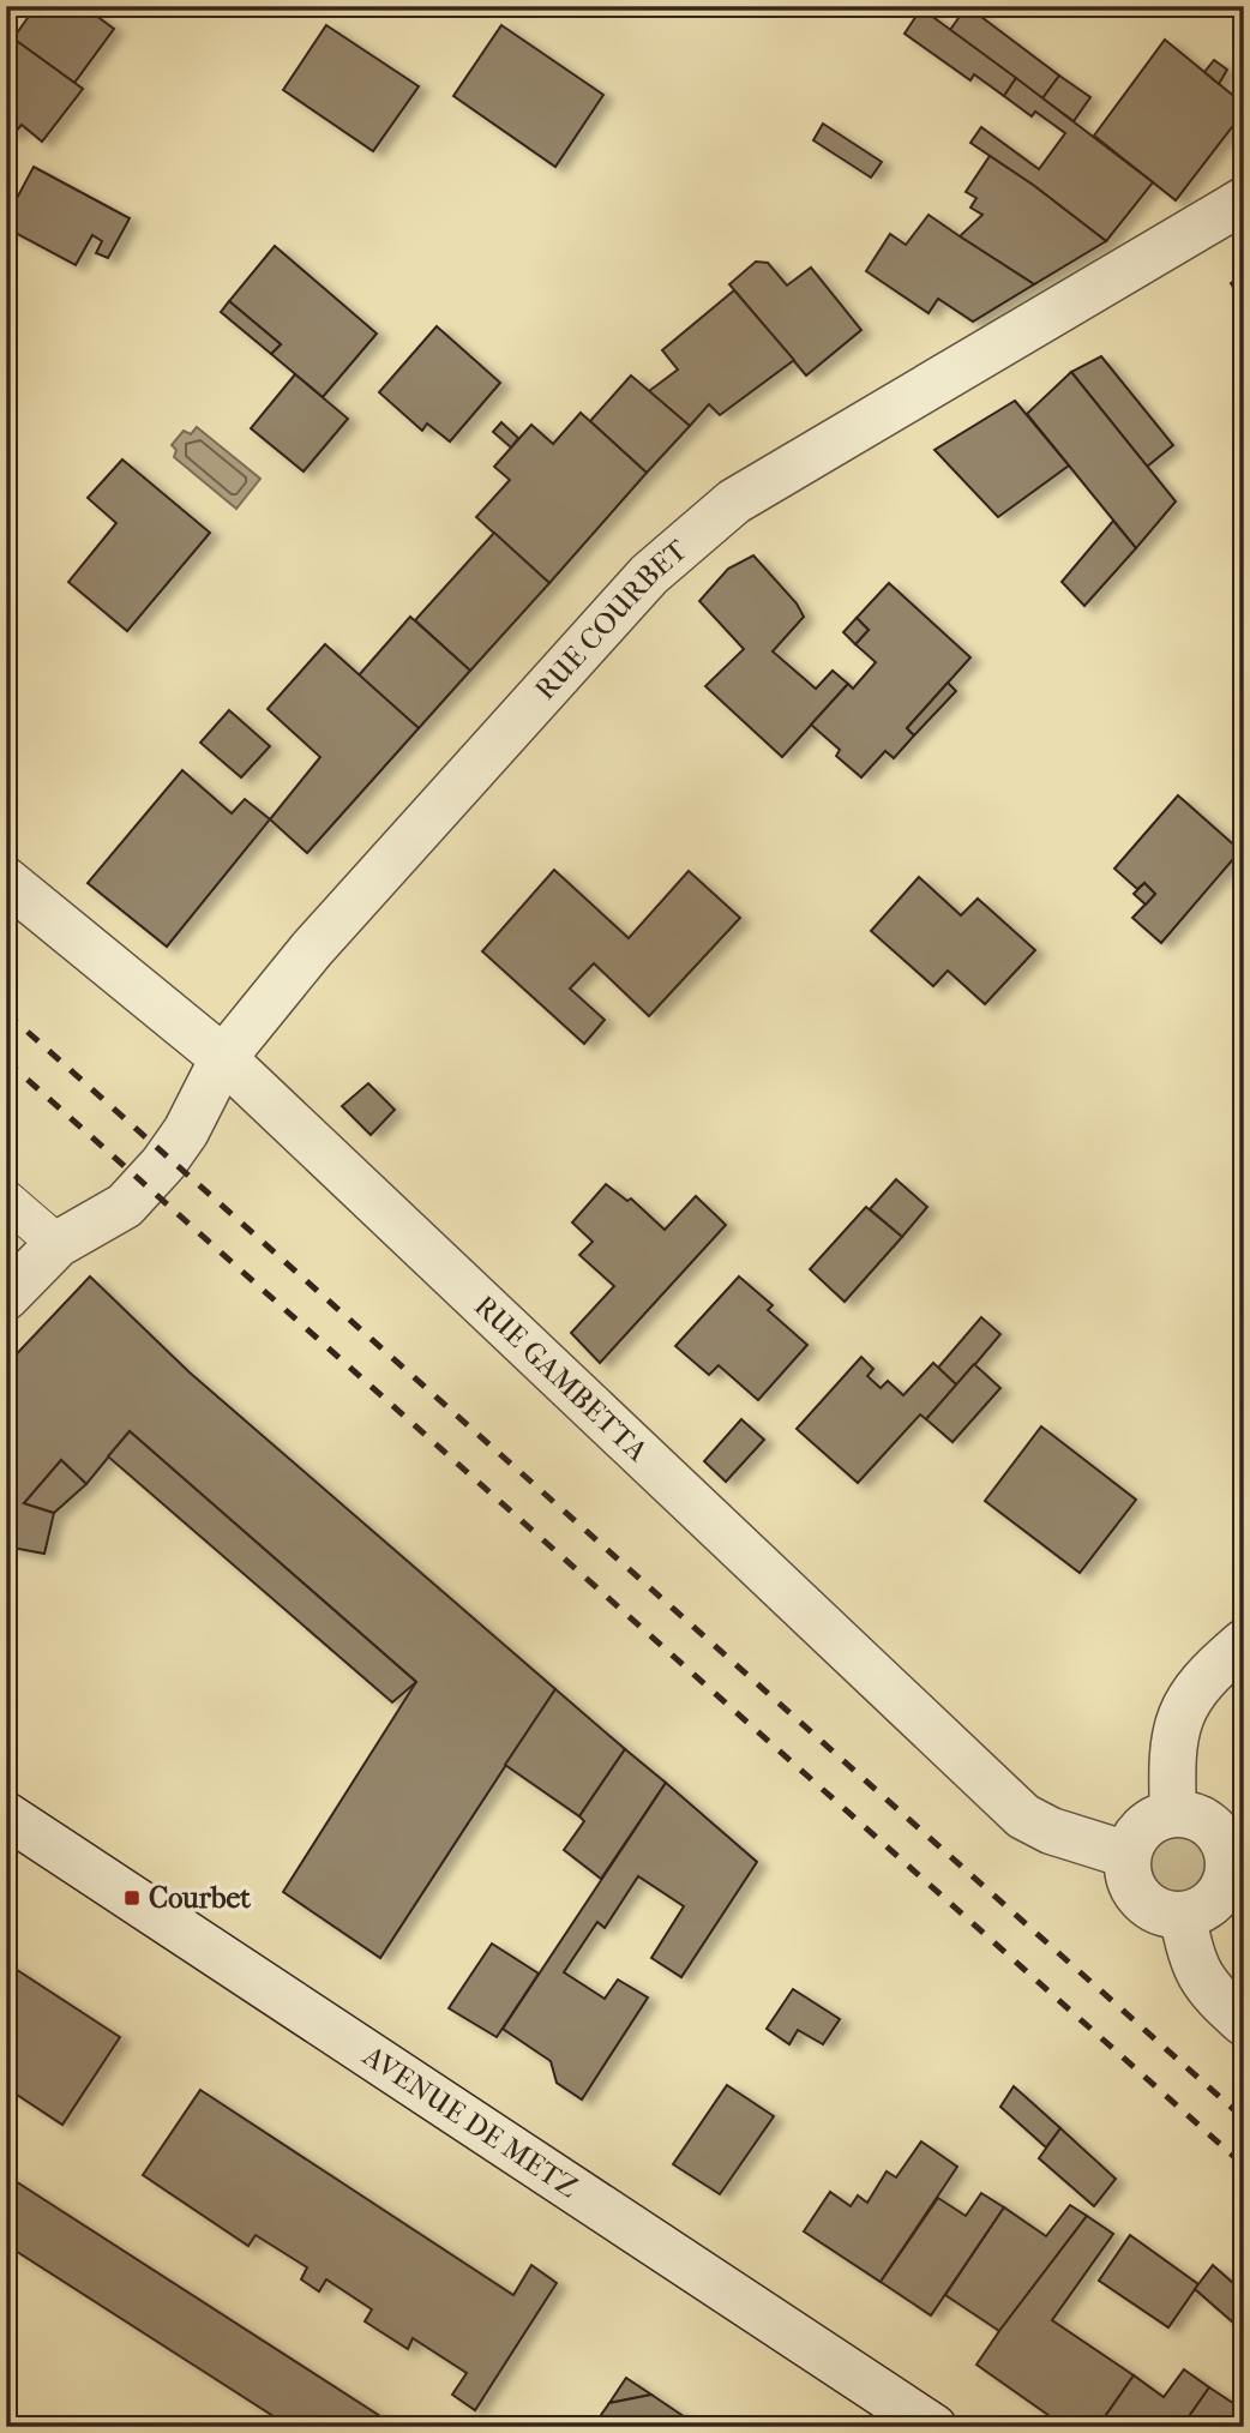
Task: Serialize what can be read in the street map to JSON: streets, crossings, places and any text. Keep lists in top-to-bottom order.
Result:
{
  "streets": {
    "street": ["RUE COURBET", "RUE GAMBETTA", "AVENUE DE METZ"]
  },
  "crossings": [
    ["RUE COURBET", "RUE GAMBETTA"]
  ],
  "places": {
    "transit": ["Courbet"]
  }
}
